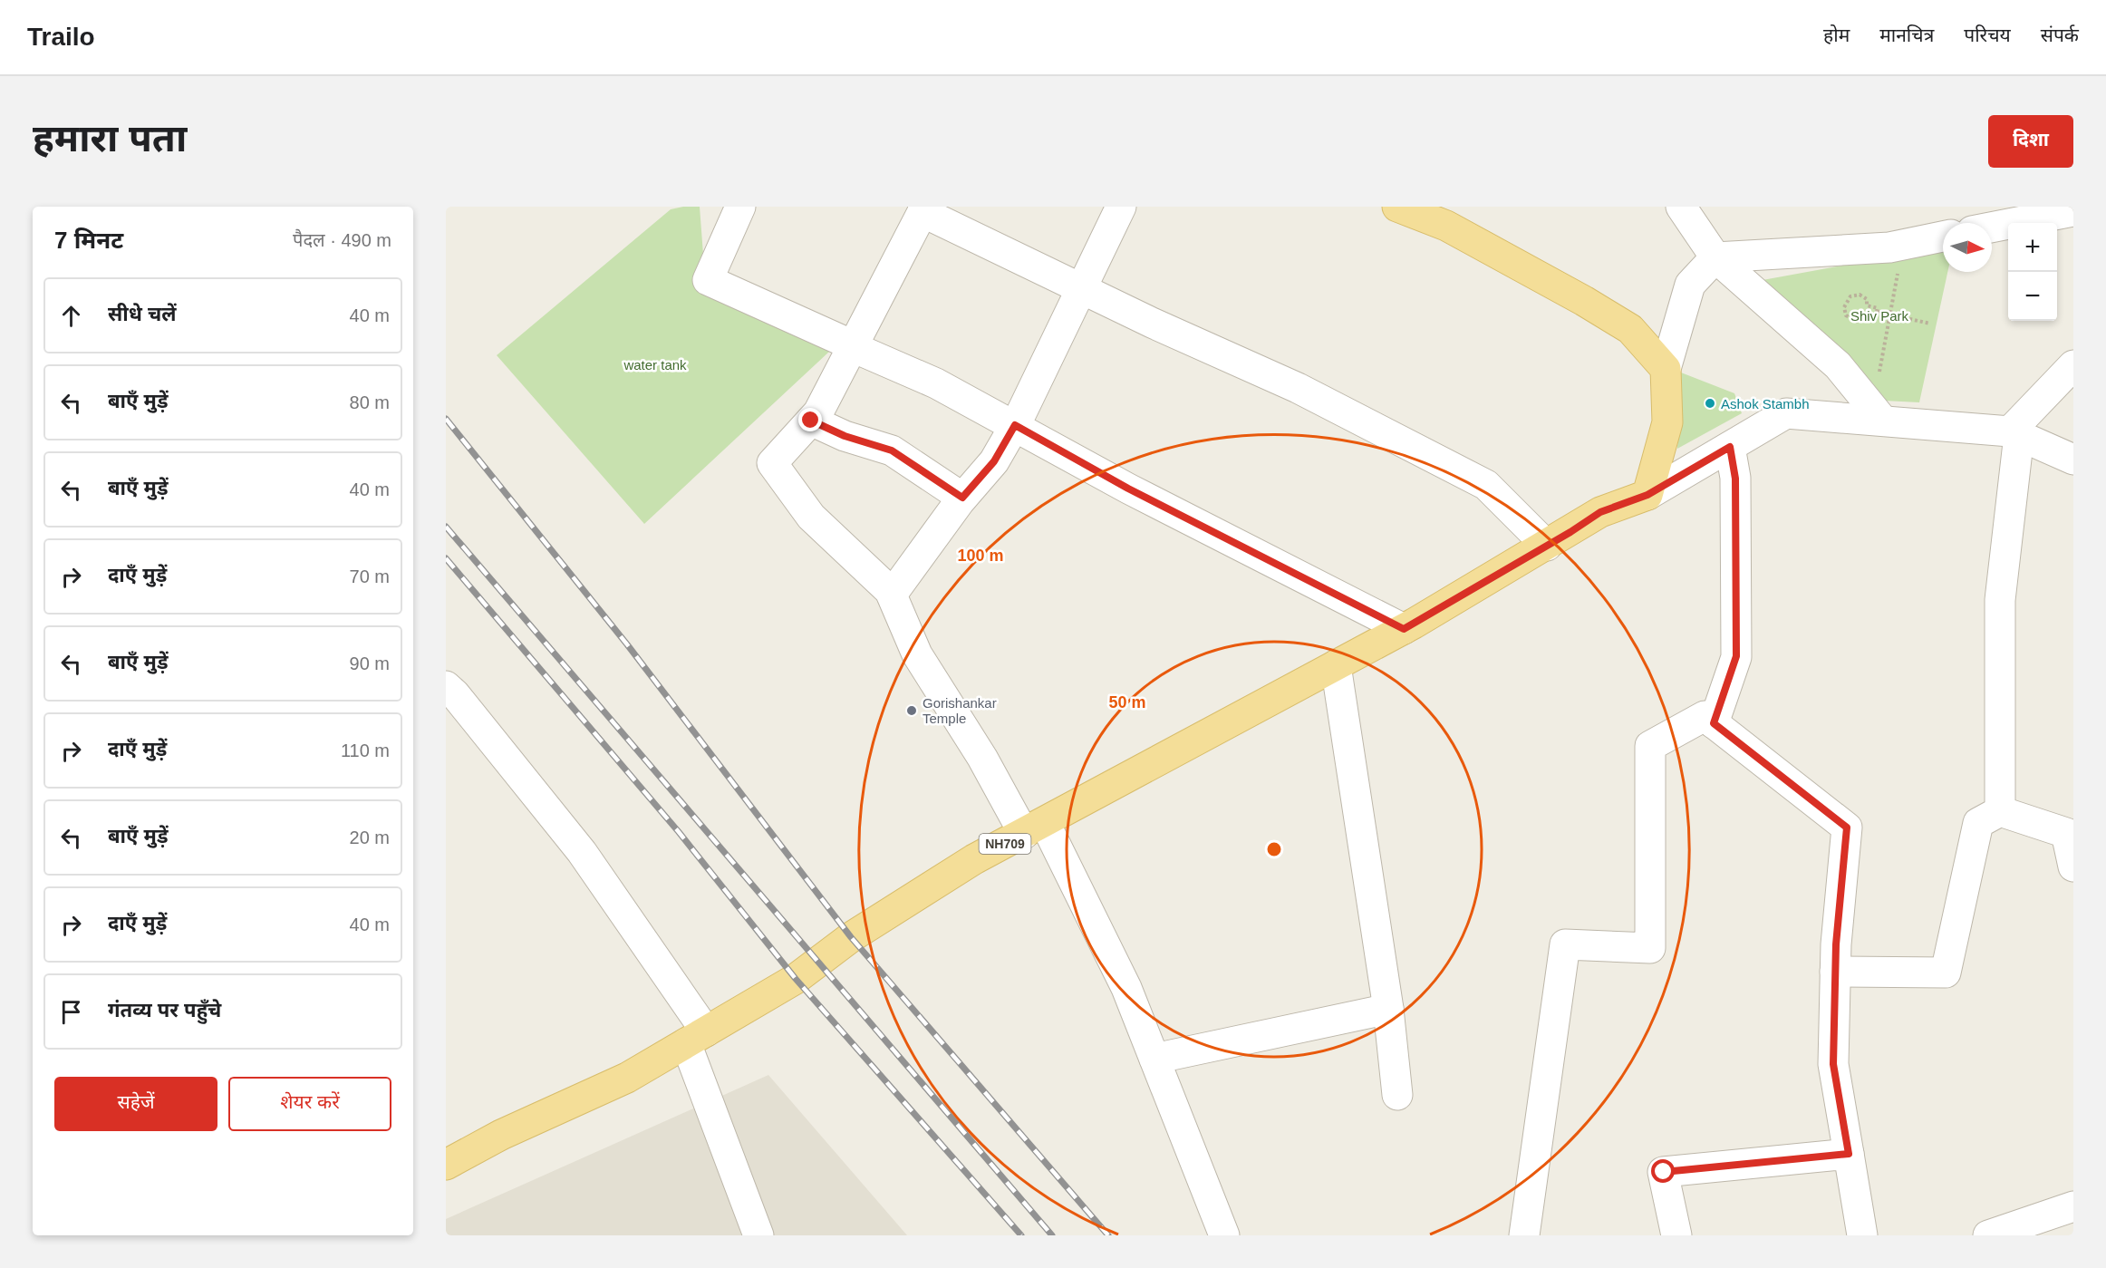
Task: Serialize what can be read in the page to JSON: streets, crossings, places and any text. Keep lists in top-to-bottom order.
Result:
{
  "streets": {
    "main road": ["NH709"]
  },
  "parks": ["Shiv Park", "water tank"],
  "places": ["Ashok Stambh", "Gorishankar Temple"],
  "north": "right",
  "page": {
    "header": "Trailo",
    "nav": [
      "होम",
      "मानचित्र",
      "परिचय",
      "संपर्क"
    ],
    "buttons": [
      "दिशा",
      ["सहेजें", "शेयर करें"]
    ],
    "title": "हमारा पता",
    "heading": ["7 मिनट", "पैदल · 490 m"],
    "map_buttons": ["+", "−"],
    "list": [
      ["सीधे चलें", "40 m"],
      ["बाएँ मुड़ें", "80 m"],
      ["बाएँ मुड़ें", "40 m"],
      ["दाएँ मुड़ें", "70 m"],
      ["बाएँ मुड़ें", "90 m"],
      ["दाएँ मुड़ें", "110 m"],
      ["बाएँ मुड़ें", "20 m"],
      ["दाएँ मुड़ें", "40 m"],
      "गंतव्य पर पहुँचे"
    ]
  },
  "rings": ["100 m", "50 m"]
}
